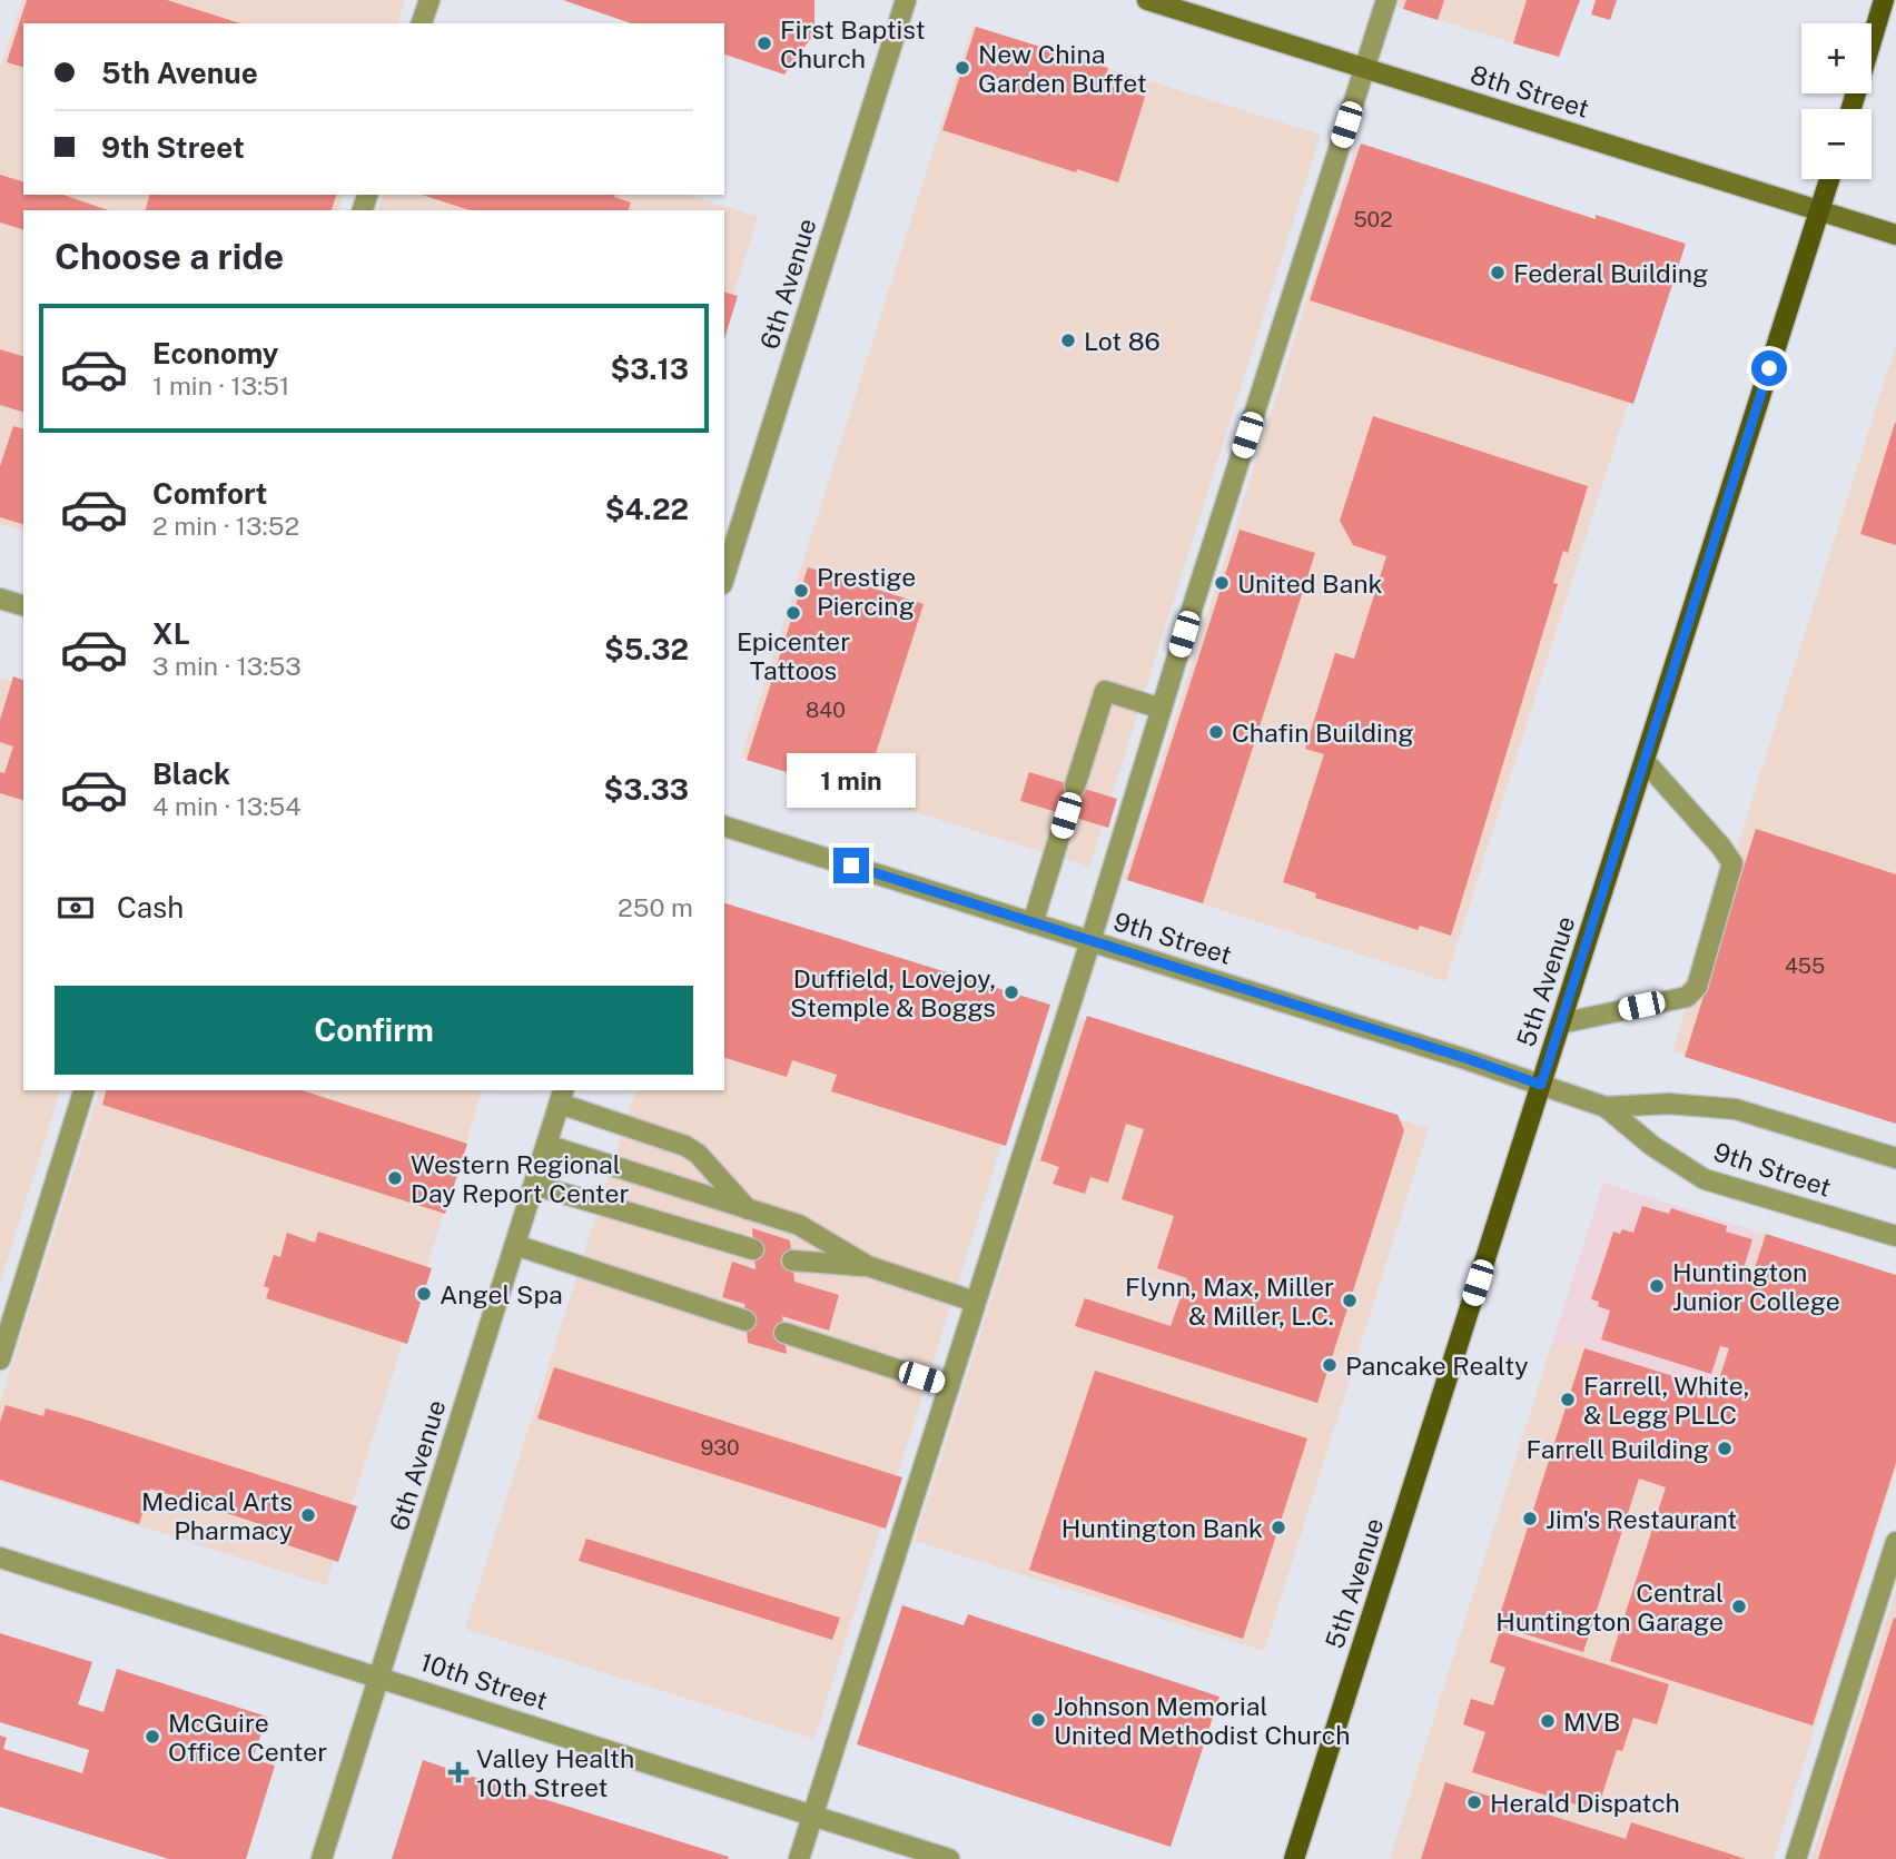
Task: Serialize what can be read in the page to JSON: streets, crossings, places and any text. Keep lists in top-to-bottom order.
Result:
{
  "streets": {
    "main road": ["8th Street", "5th Avenue"],
    "street": ["6th Avenue", "9th Street", "10th Street"]
  },
  "crossings": [
    ["8th Street", "5th Avenue"],
    ["6th Avenue", "10th Street"],
    ["9th Street", "5th Avenue"]
  ],
  "places": {
    "other": [
      "First Baptist Church",
      "New China Garden Buffet",
      "Federal Building",
      "Lot 86",
      "United Bank",
      "Prestige Piercing",
      "Epicenter Tattoos",
      "Chafin Building",
      "Duffield, Lovejoy, Stemple & Boggs",
      "Western Regional Day Report Center",
      "Huntington Junior College",
      "Angel Spa",
      "Flynn, Max, Miller & Miller, L.C.",
      "Pancake Realty",
      "Farrell, White, & Legg PLLC",
      "Farrell Building",
      "Medical Arts Pharmacy",
      "Jim's Restaurant",
      "Huntington Bank",
      "Central Huntington Garage",
      "Johnson Memorial United Methodist Church",
      "MVB",
      "McGuire Office Center",
      "Herald Dispatch"
    ],
    "health": ["Valley Health 10th Street"]
  },
  "house_numbers": [
    "502",
    "840",
    "455",
    "930"
  ],
  "page": {
    "map_buttons": ["+", "−"],
    "banner": ["5th Avenue", "9th Street"],
    "heading": "Choose a ride",
    "list": [
      {
        "name": "Economy",
        "note": "1 min · 13:51",
        "value": "$3.13"
      },
      {
        "name": "Comfort",
        "note": "2 min · 13:52",
        "value": "$4.22"
      },
      {
        "name": "XL",
        "note": "3 min · 13:53",
        "value": "$5.32"
      },
      {
        "name": "Black",
        "note": "4 min · 13:54",
        "value": "$3.33"
      }
    ],
    "bubble": "1 min",
    "pay": ["Cash", "250 m"],
    "buttons": "Confirm"
  }
}
